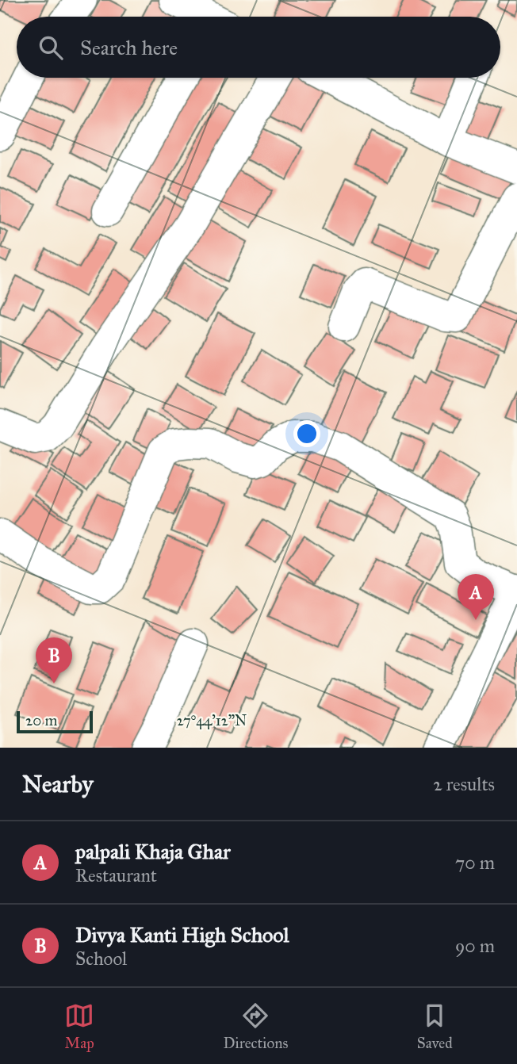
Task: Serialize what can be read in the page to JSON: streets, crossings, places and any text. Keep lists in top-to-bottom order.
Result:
{
  "scale_bar": "20 m",
  "page": {
    "search": "Search here",
    "pins": ["A", "B"],
    "scale": "20 m",
    "heading": ["Nearby", "2 results"],
    "list": [
      {
        "mark": "A",
        "name": "palpali Khaja Ghar",
        "note": "Restaurant",
        "value": "70 m"
      },
      {
        "mark": "B",
        "name": "Divya Kanti High School",
        "note": "School",
        "value": "90 m"
      }
    ],
    "nav": ["Map", "Directions", "Saved"]
  },
  "coordinates": ["27°44'12\"N"]
}
